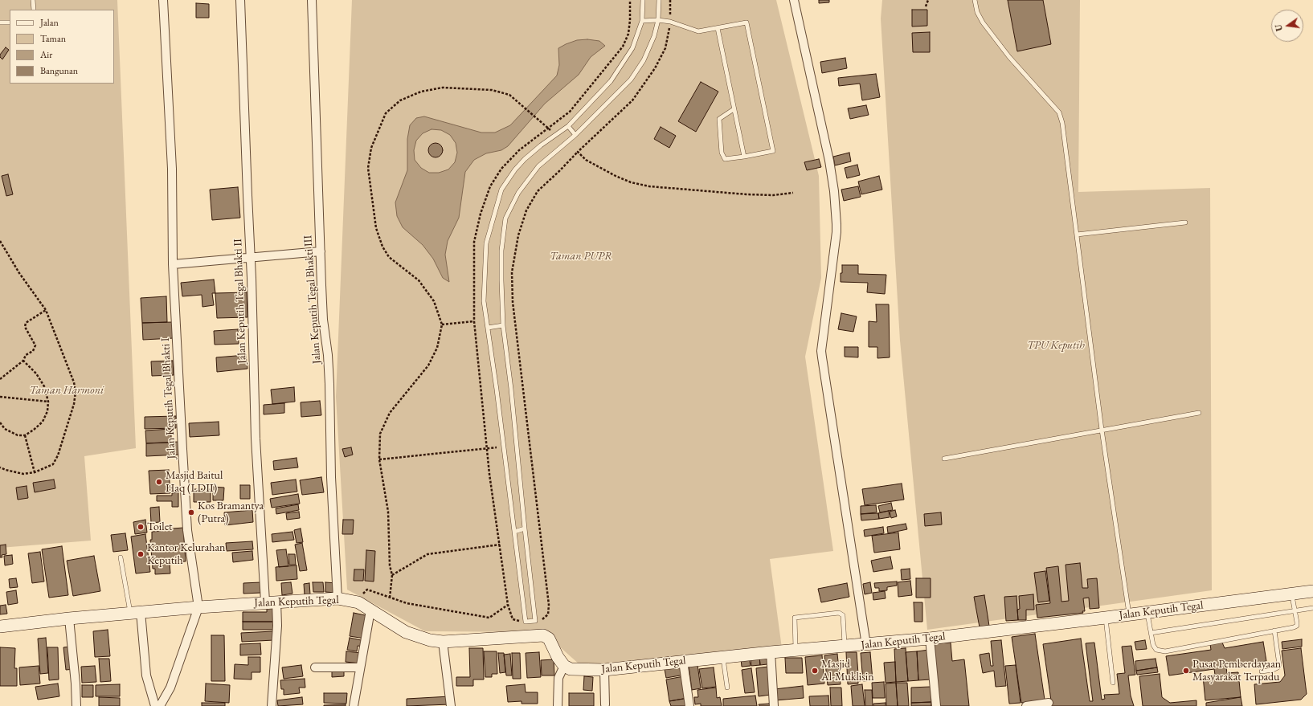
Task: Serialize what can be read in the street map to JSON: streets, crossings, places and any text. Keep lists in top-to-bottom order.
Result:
{
  "streets": {
    "main road": ["Jalan Keputih Tegal"],
    "street": ["Jalan Keputih Tegal Bhakti III", "Jalan Keputih Tegal Bhakti II", "Jalan Keputih Tegal Bhakti I"]
  },
  "crossings": [
    ["Jalan Keputih Tegal Bhakti III", "Jalan Keputih Tegal"],
    ["Jalan Keputih Tegal Bhakti II", "Jalan Keputih Tegal"],
    ["Jalan Keputih Tegal Bhakti I", "Jalan Keputih Tegal"]
  ],
  "parks": ["Taman PUPR", "TPU Keputih", "Taman Harmoni"],
  "places": [
    "Masjid Baitul Haq (LDII)",
    "Kos Bramantya (Putra)",
    "Toilet",
    "Kantor Kelurahan Keputih",
    "Masjid Al-Muklisin",
    "Pusat Pemberdayaan Masyarakat Terpadu"
  ],
  "legend": [
    "Jalan",
    "Taman",
    "Air",
    "Bangunan"
  ],
  "north": "left"
}
